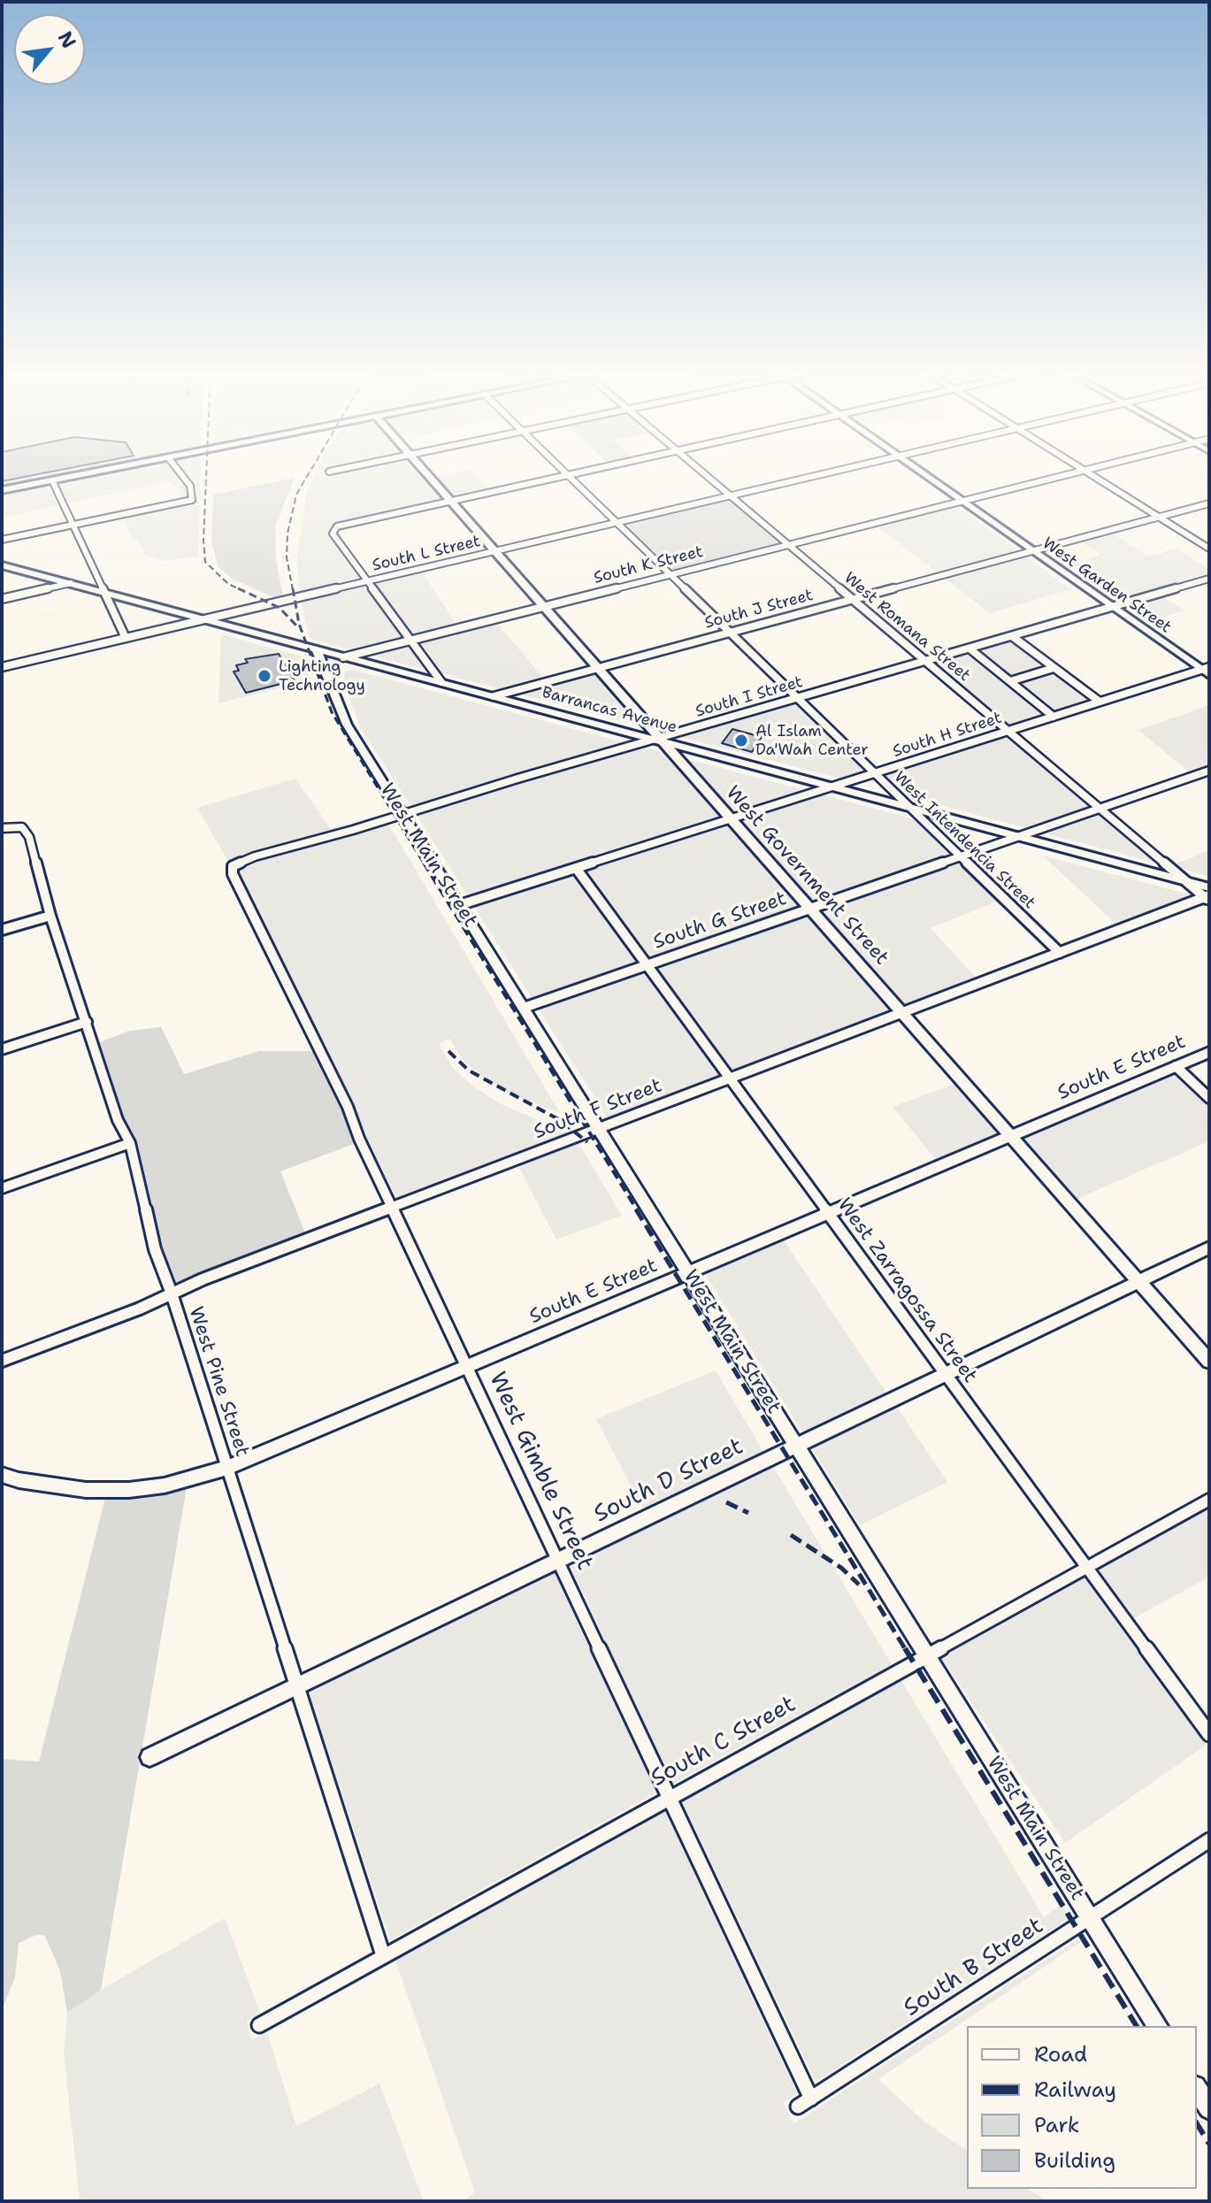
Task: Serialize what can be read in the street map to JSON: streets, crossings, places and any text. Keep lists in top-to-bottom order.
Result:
{
  "streets": {
    "main road": ["West Garden Street"],
    "street": [
      "South L Street",
      "South K Street",
      "South J Street",
      "West Romana Street",
      "South I Street",
      "Barrancas Avenue",
      "South H Street",
      "West Intendencia Street",
      "West Main Street",
      "West Government Street",
      "South G Street",
      "South E Street",
      "South F Street",
      "West Zarragossa Street",
      "West Pine Street",
      "West Gimble Street",
      "South D Street",
      "South C Street",
      "South B Street"
    ]
  },
  "crossings": [
    ["South L Street", "West Romana Street"],
    ["South L Street", "Barrancas Avenue"],
    ["South L Street", "West Intendencia Street"],
    ["South L Street", "West Government Street"],
    ["South K Street", "West Garden Street"],
    ["South K Street", "West Romana Street"],
    ["South K Street", "Barrancas Avenue"],
    ["South K Street", "West Intendencia Street"],
    ["South K Street", "West Government Street"],
    ["West Garden Street", "South J Street"],
    ["West Garden Street", "South I Street"],
    ["West Garden Street", "South H Street"],
    ["South J Street", "West Romana Street"],
    ["South J Street", "Barrancas Avenue"],
    ["South J Street", "West Intendencia Street"],
    ["South J Street", "West Government Street"],
    ["West Romana Street", "South I Street"],
    ["West Romana Street", "Barrancas Avenue"],
    ["West Romana Street", "South H Street"],
    ["West Romana Street", "South G Street"],
    ["South I Street", "Barrancas Avenue"],
    ["South I Street", "West Intendencia Street"],
    ["South I Street", "West Main Street"],
    ["South I Street", "West Government Street"],
    ["South I Street", "West Gimble Street"],
    ["Barrancas Avenue", "South H Street"],
    ["Barrancas Avenue", "West Intendencia Street"],
    ["Barrancas Avenue", "West Main Street"],
    ["Barrancas Avenue", "West Government Street"],
    ["Barrancas Avenue", "South G Street"],
    ["Barrancas Avenue", "South F Street"],
    ["South H Street", "West Intendencia Street"],
    ["South H Street", "West Main Street"],
    ["South H Street", "West Government Street"],
    ["South H Street", "West Zarragossa Street"],
    ["West Intendencia Street", "South G Street"],
    ["West Intendencia Street", "South F Street"],
    ["West Main Street", "South G Street"],
    ["West Main Street", "South E Street"],
    ["West Main Street", "South F Street"],
    ["West Main Street", "South D Street"],
    ["West Main Street", "South C Street"],
    ["West Main Street", "South B Street"],
    ["West Government Street", "South G Street"],
    ["West Government Street", "South E Street"],
    ["West Government Street", "South F Street"],
    ["West Government Street", "South D Street"],
    ["South G Street", "West Zarragossa Street"],
    ["South E Street", "West Zarragossa Street"],
    ["South E Street", "West Pine Street"],
    ["South E Street", "West Gimble Street"],
    ["South F Street", "West Zarragossa Street"],
    ["South F Street", "West Pine Street"],
    ["South F Street", "West Gimble Street"],
    ["West Zarragossa Street", "South D Street"],
    ["West Zarragossa Street", "South C Street"],
    ["West Pine Street", "South D Street"],
    ["West Pine Street", "South C Street"],
    ["West Gimble Street", "South D Street"],
    ["West Gimble Street", "South C Street"],
    ["West Gimble Street", "South B Street"]
  ],
  "places": ["Lighting Technology", "Al Islam Da'Wah Center"],
  "legend": [
    "Road",
    "Railway",
    "Park",
    "Building"
  ],
  "north": "top right"
}
